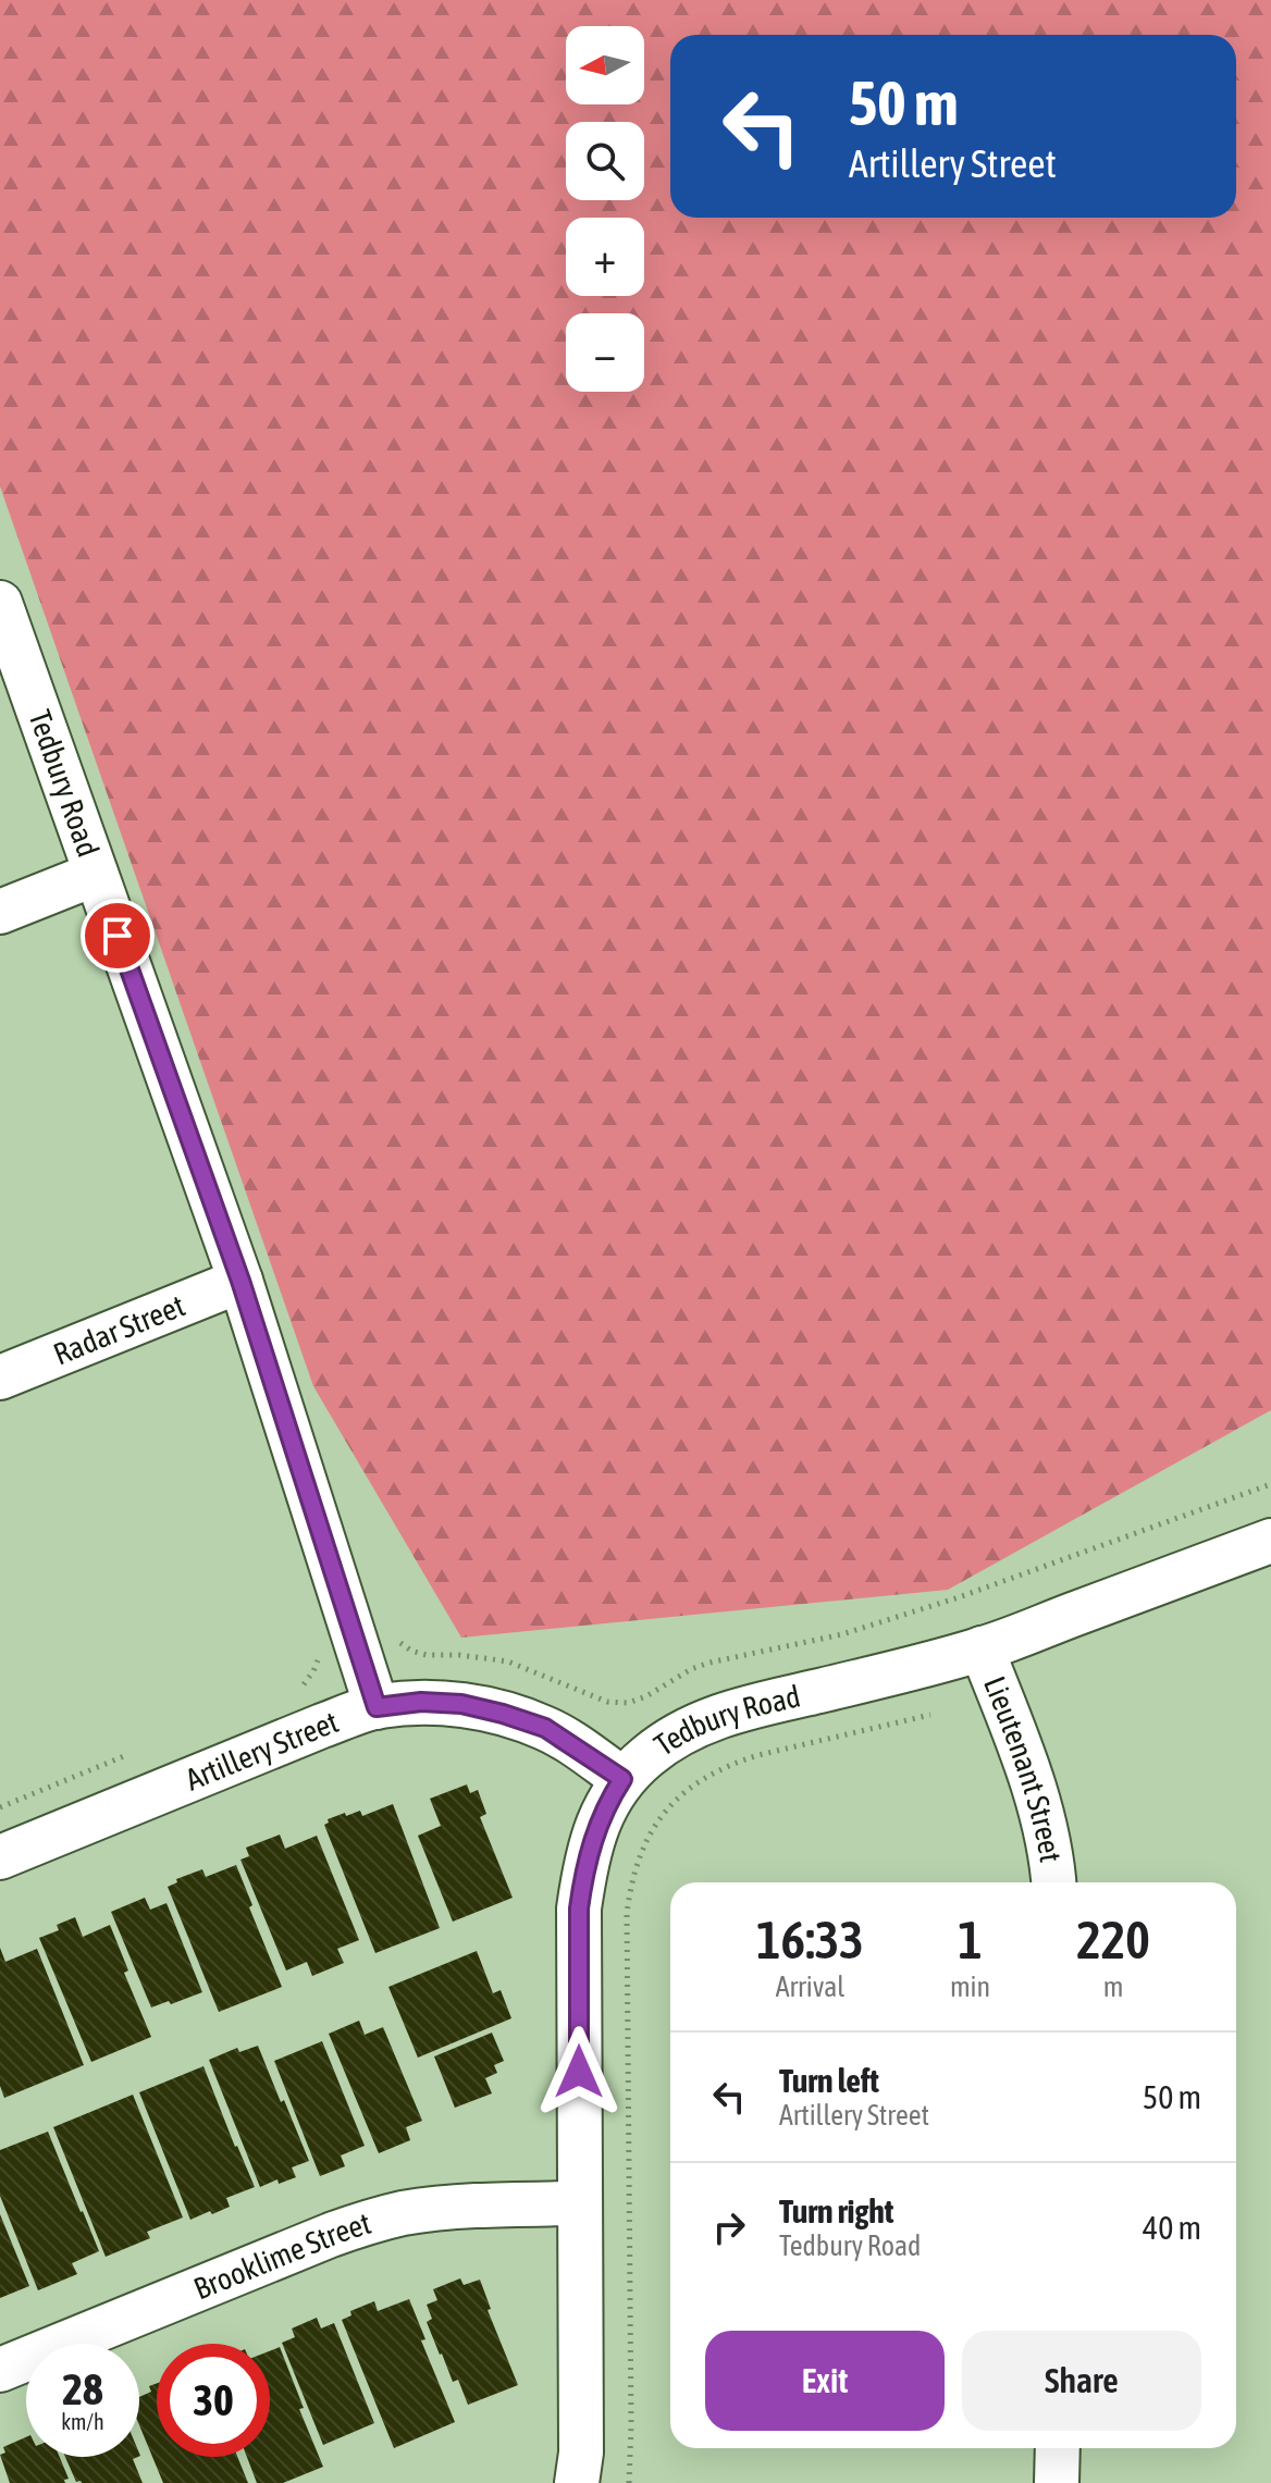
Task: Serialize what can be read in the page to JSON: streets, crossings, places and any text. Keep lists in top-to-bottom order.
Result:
{
  "streets": {
    "street": [
      "Tedbury Road",
      "Radar Street",
      "Artillery Street",
      "Lieutenant Street",
      "Brooklime Street"
    ]
  },
  "crossings": [
    ["Tedbury Road", "Radar Street"],
    ["Tedbury Road", "Artillery Street"],
    ["Tedbury Road", "Lieutenant Street"],
    ["Tedbury Road", "Brooklime Street"]
  ],
  "north": "left",
  "page": {
    "map_buttons": ["+", "−"],
    "turn": ["50 m", "Artillery Street"],
    "eta": [
      "16:33",
      "Arrival",
      "1",
      "min",
      "220",
      "m"
    ],
    "list": [
      {
        "name": "Turn left",
        "note": "Artillery Street",
        "value": "50 m"
      },
      {
        "name": "Turn right",
        "note": "Tedbury Road",
        "value": "40 m"
      }
    ],
    "buttons": ["Exit", "Share"],
    "speed": "28 km/h",
    "limit": "30"
  }
}
